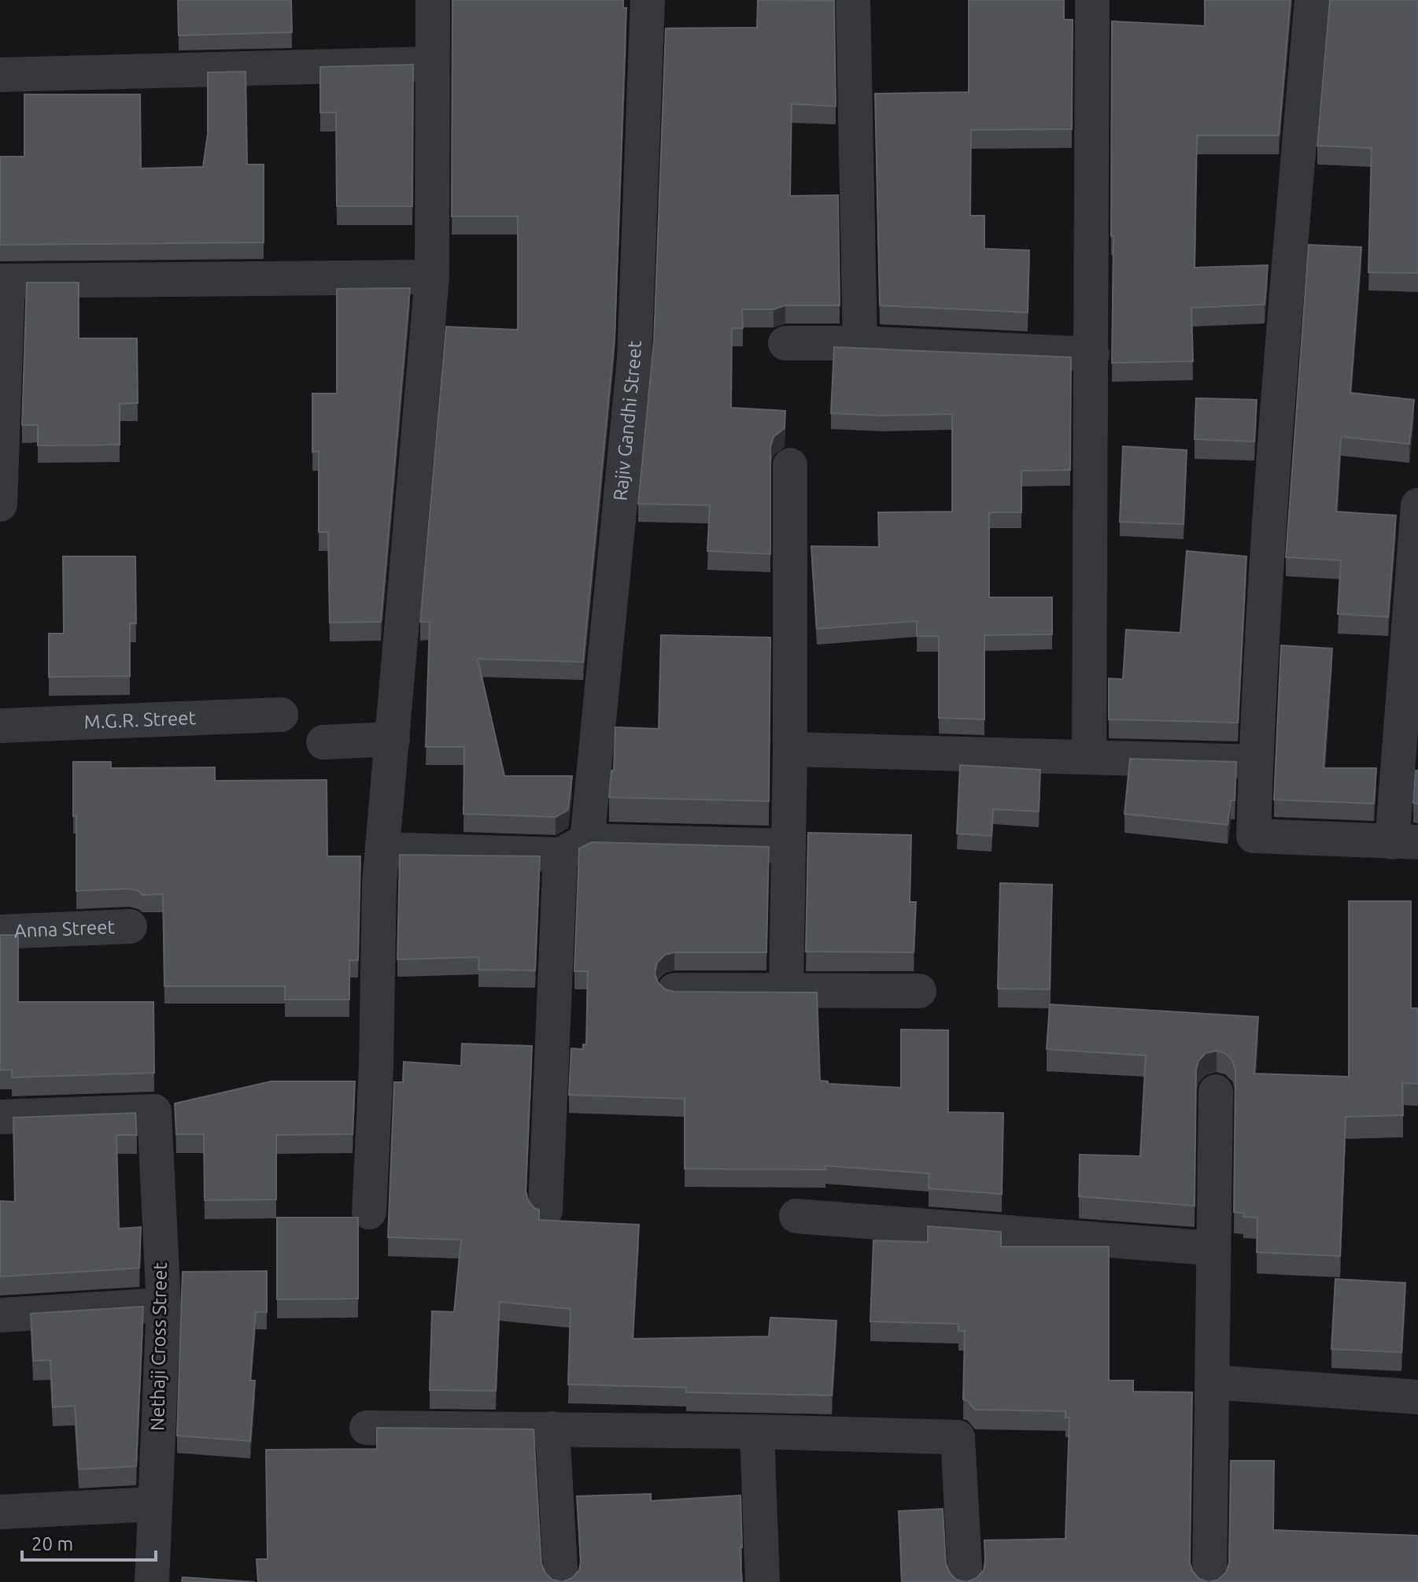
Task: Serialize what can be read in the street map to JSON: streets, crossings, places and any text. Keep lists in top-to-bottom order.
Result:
{
  "streets": {
    "street": [
      "Rajiv Gandhi Street",
      "M.G.R. Street",
      "Anna Street",
      "Nethaji Cross Street"
    ]
  },
  "scale_bar": "20 m"
}
